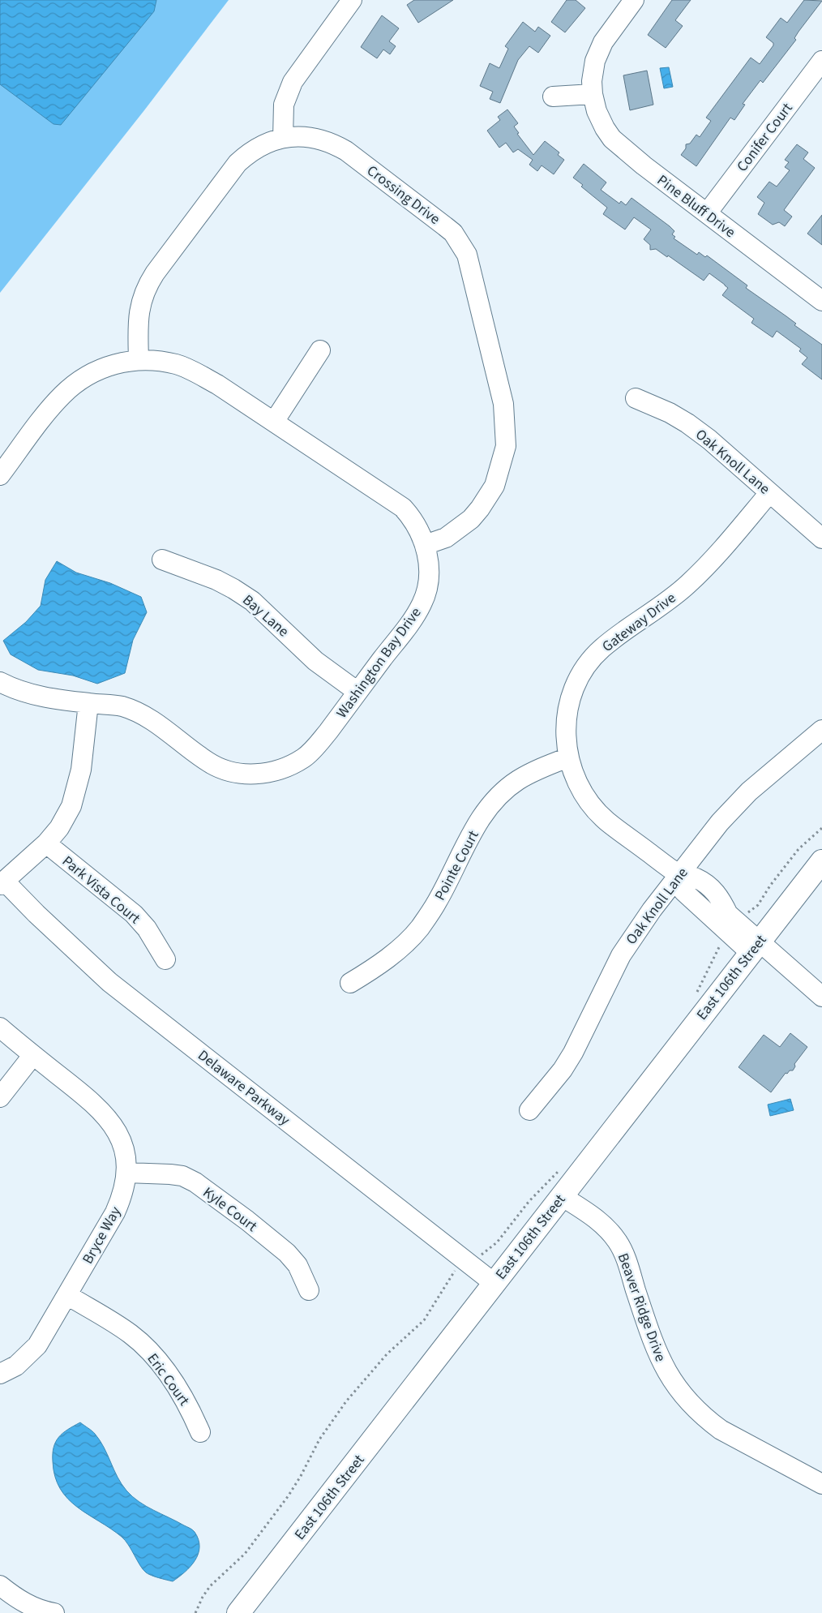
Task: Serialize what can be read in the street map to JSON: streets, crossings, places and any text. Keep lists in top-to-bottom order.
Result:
{
  "streets": {
    "main road": ["East 106th Street"],
    "street": [
      "Conifer Court",
      "Crossing Drive",
      "Pine Bluff Drive",
      "Oak Knoll Lane",
      "Bay Lane",
      "Gateway Drive",
      "Washington Bay Drive",
      "Pointe Court",
      "Park Vista Court",
      "Delaware Parkway",
      "Kyle Court",
      "Bryce Way",
      "Beaver Ridge Drive",
      "Eric Court"
    ]
  },
  "crossings": [
    ["Conifer Court", "Pine Bluff Drive"],
    ["Crossing Drive", "Washington Bay Drive"],
    ["Oak Knoll Lane", "Gateway Drive"],
    ["Bay Lane", "Washington Bay Drive"],
    ["Gateway Drive", "Pointe Court"],
    ["East 106th Street", "Delaware Parkway"],
    ["East 106th Street", "Beaver Ridge Drive"],
    ["Kyle Court", "Bryce Way"],
    ["Bryce Way", "Eric Court"]
  ]
}
